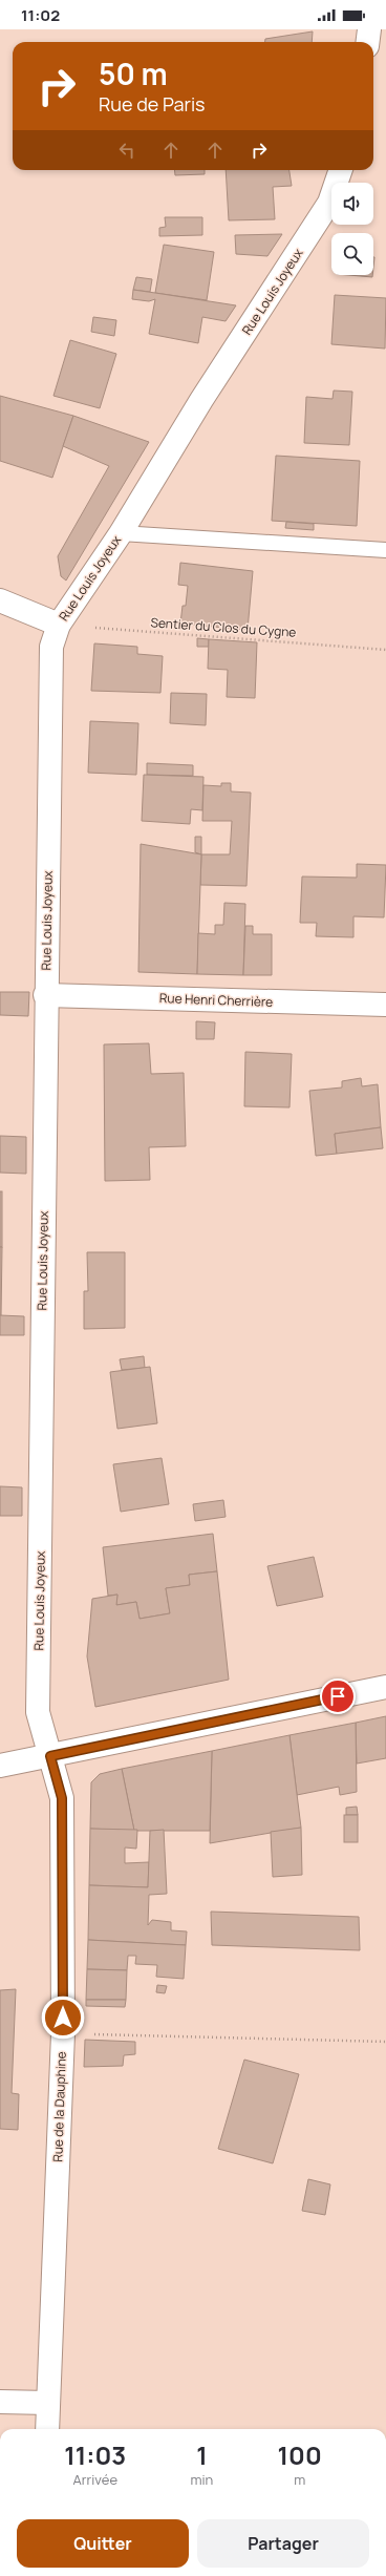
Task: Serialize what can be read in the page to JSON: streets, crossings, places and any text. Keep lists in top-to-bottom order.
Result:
{
  "streets": {
    "street": ["Rue Louis Joyeux", "Rue Henri Cherrière", "Rue de la Dauphine"],
    "path": ["Sentier du Clos du Cygne"]
  },
  "crossings": [
    ["Rue Louis Joyeux", "Sentier du Clos du Cygne"],
    ["Rue Louis Joyeux", "Rue Henri Cherrière"],
    ["Rue Louis Joyeux", "Rue de la Dauphine"]
  ],
  "page": {
    "status": "11:02",
    "turn": ["50 m", "Rue de Paris"],
    "eta": [
      "11:03",
      "Arrivée",
      "1",
      "min",
      "100",
      "m"
    ],
    "buttons": ["Quitter", "Partager"]
  }
}
